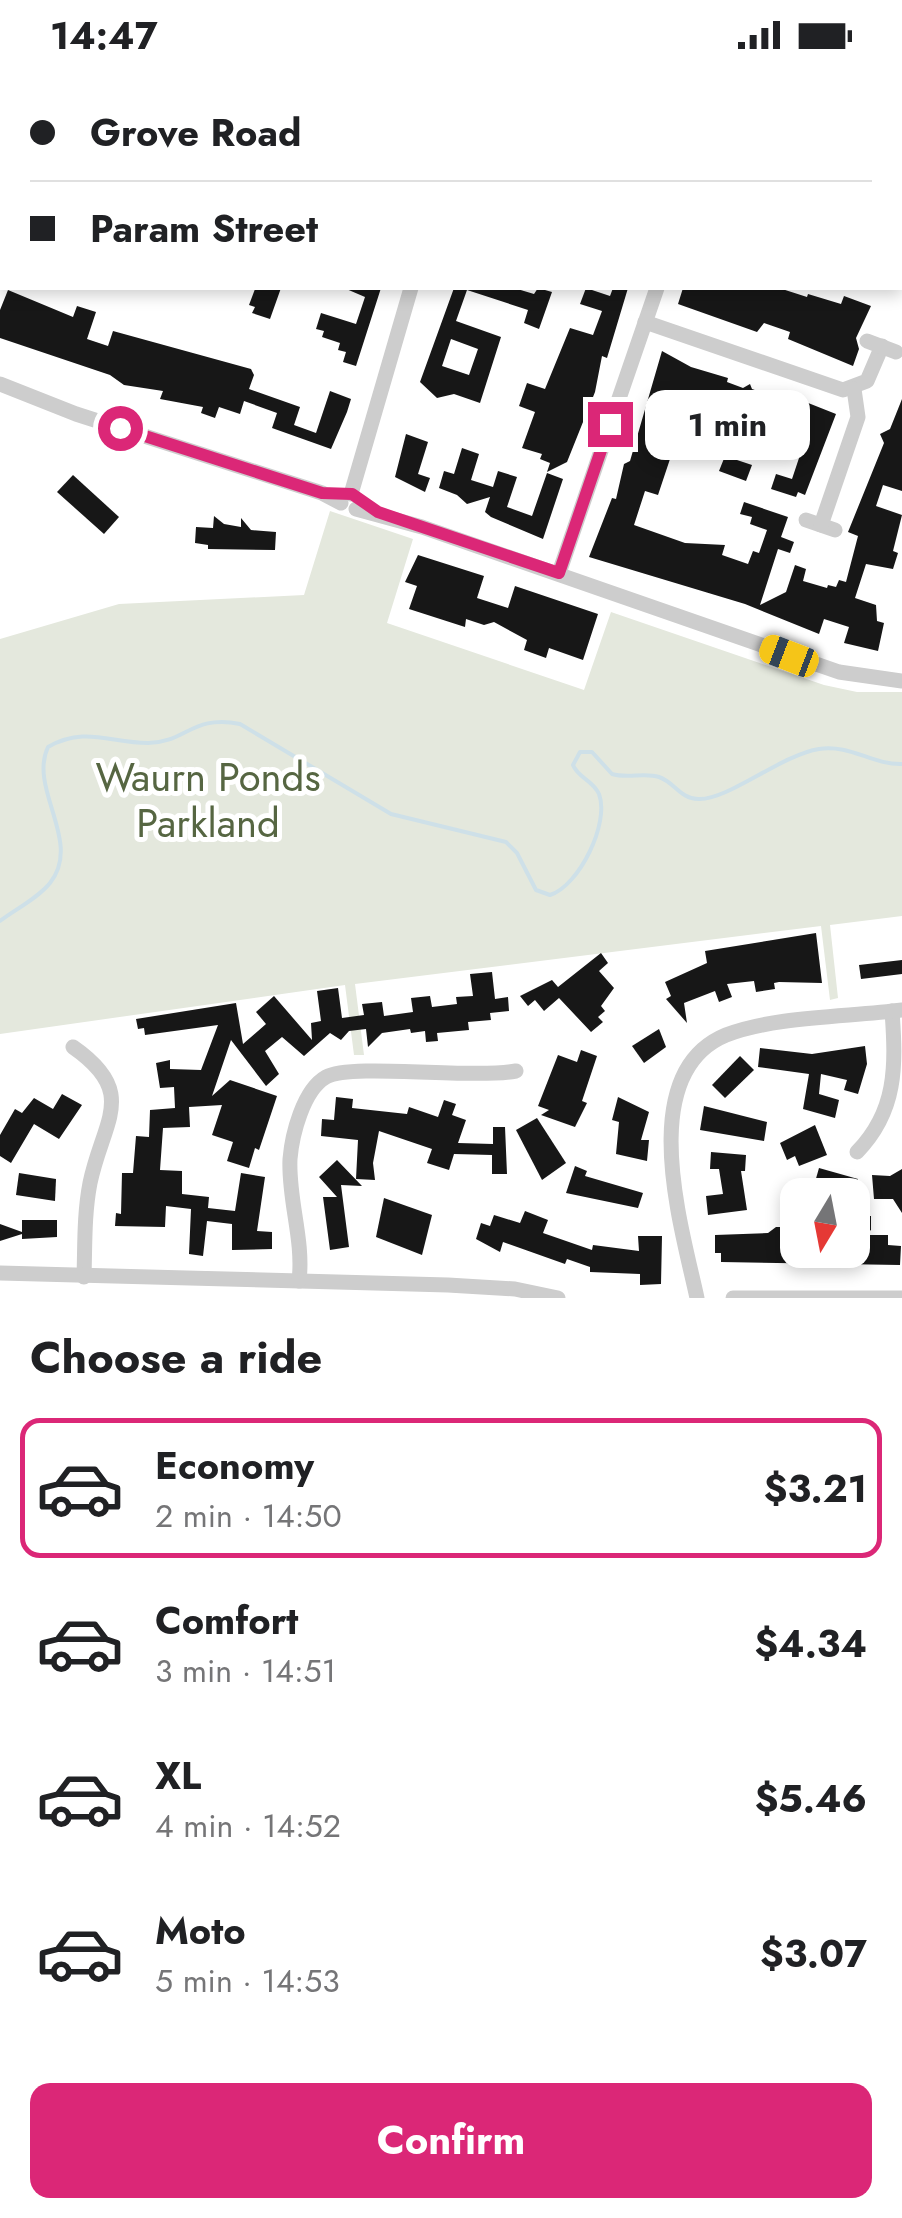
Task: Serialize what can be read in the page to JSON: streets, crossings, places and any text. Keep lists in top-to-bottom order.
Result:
{
  "parks": ["Waurn Ponds Parkland"],
  "north": "bottom",
  "page": {
    "status": "14:47",
    "banner": ["Grove Road", "Param Street"],
    "bubble": "1 min",
    "heading": "Choose a ride",
    "list": [
      {
        "name": "Economy",
        "note": "2 min · 14:50",
        "value": "$3.21"
      },
      {
        "name": "Comfort",
        "note": "3 min · 14:51",
        "value": "$4.34"
      },
      {
        "name": "XL",
        "note": "4 min · 14:52",
        "value": "$5.46"
      },
      {
        "name": "Moto",
        "note": "5 min · 14:53",
        "value": "$3.07"
      }
    ],
    "buttons": "Confirm"
  }
}
